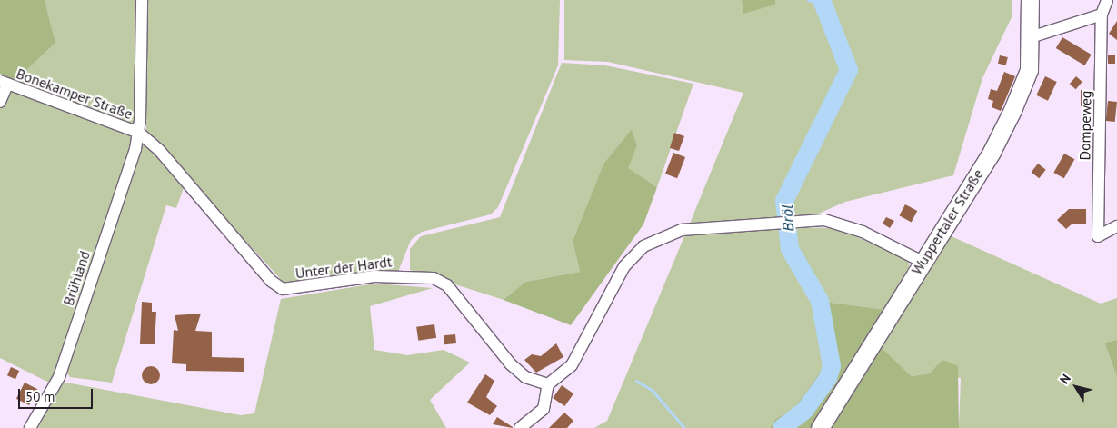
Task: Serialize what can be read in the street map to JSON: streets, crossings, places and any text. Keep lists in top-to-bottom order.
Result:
{
  "streets": {
    "main road": ["Wuppertaler Straße"],
    "street": [
      "Bonekamper Straße",
      "Dompeweg",
      "Unter der Hardt",
      "Brühland"
    ]
  },
  "crossings": [
    ["Bonekamper Straße", "Unter der Hardt"],
    ["Bonekamper Straße", "Brühland"],
    ["Unter der Hardt", "Brühland"]
  ],
  "water": ["Bröl"],
  "scale_bar": "50 m",
  "north": "top left"
}
